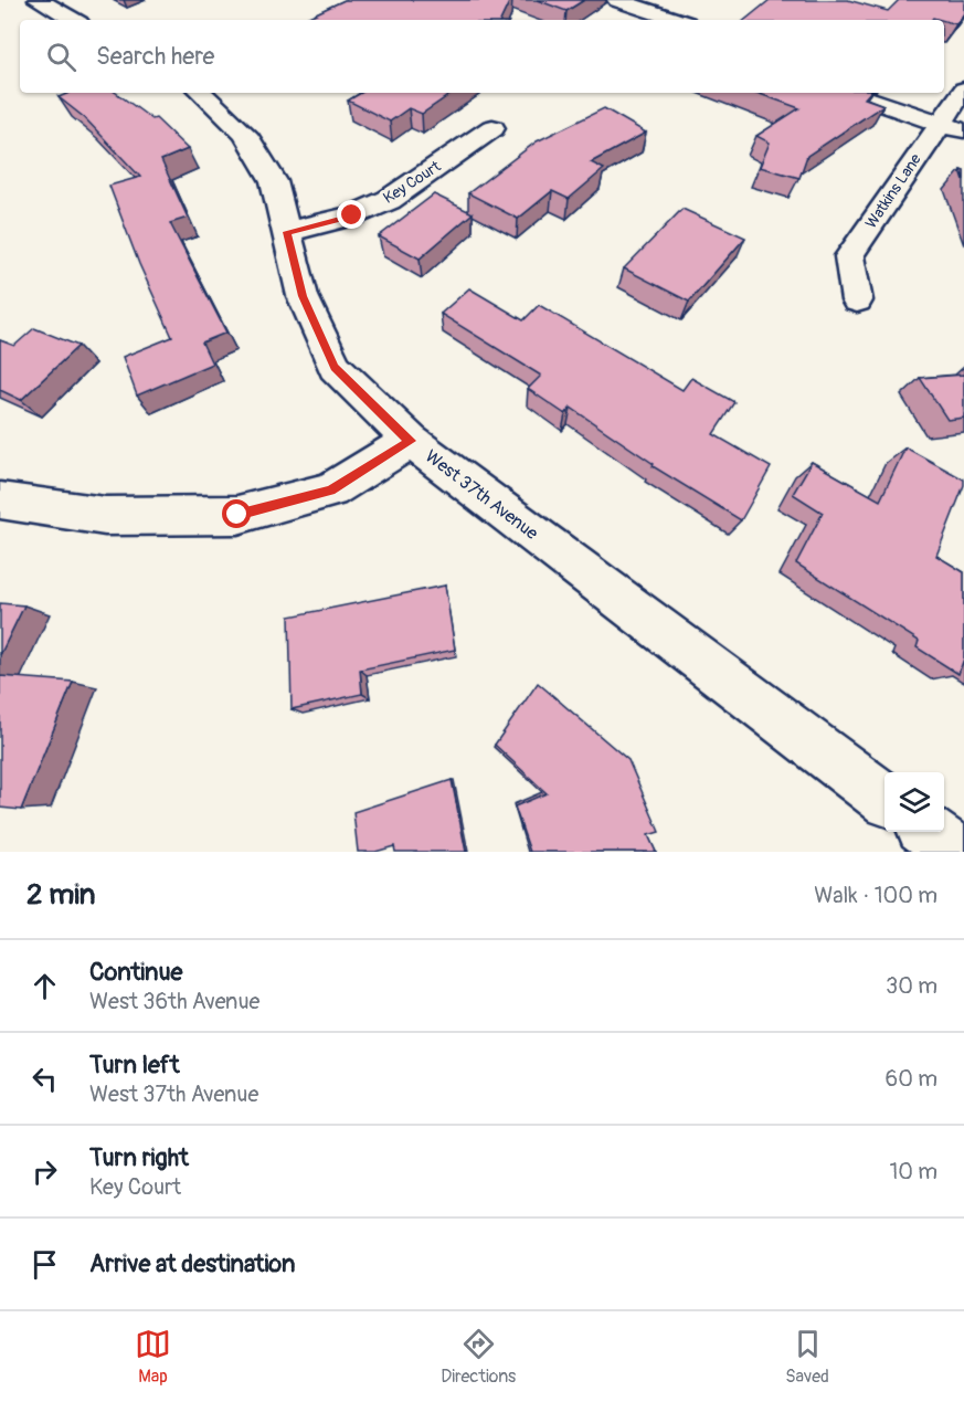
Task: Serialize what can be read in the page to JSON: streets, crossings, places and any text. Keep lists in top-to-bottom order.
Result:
{
  "streets": {
    "street": ["Key Court", "Watkins Lane", "West 37th Avenue"]
  },
  "crossings": [
    ["Key Court", "West 37th Avenue"]
  ],
  "page": {
    "search": "Search here",
    "heading": ["2 min", "Walk · 100 m"],
    "list": [
      ["Continue", "West 36th Avenue", "30 m"],
      ["Turn left", "West 37th Avenue", "60 m"],
      ["Turn right", "Key Court", "10 m"],
      "Arrive at destination"
    ],
    "nav": ["Map", "Directions", "Saved"]
  }
}
